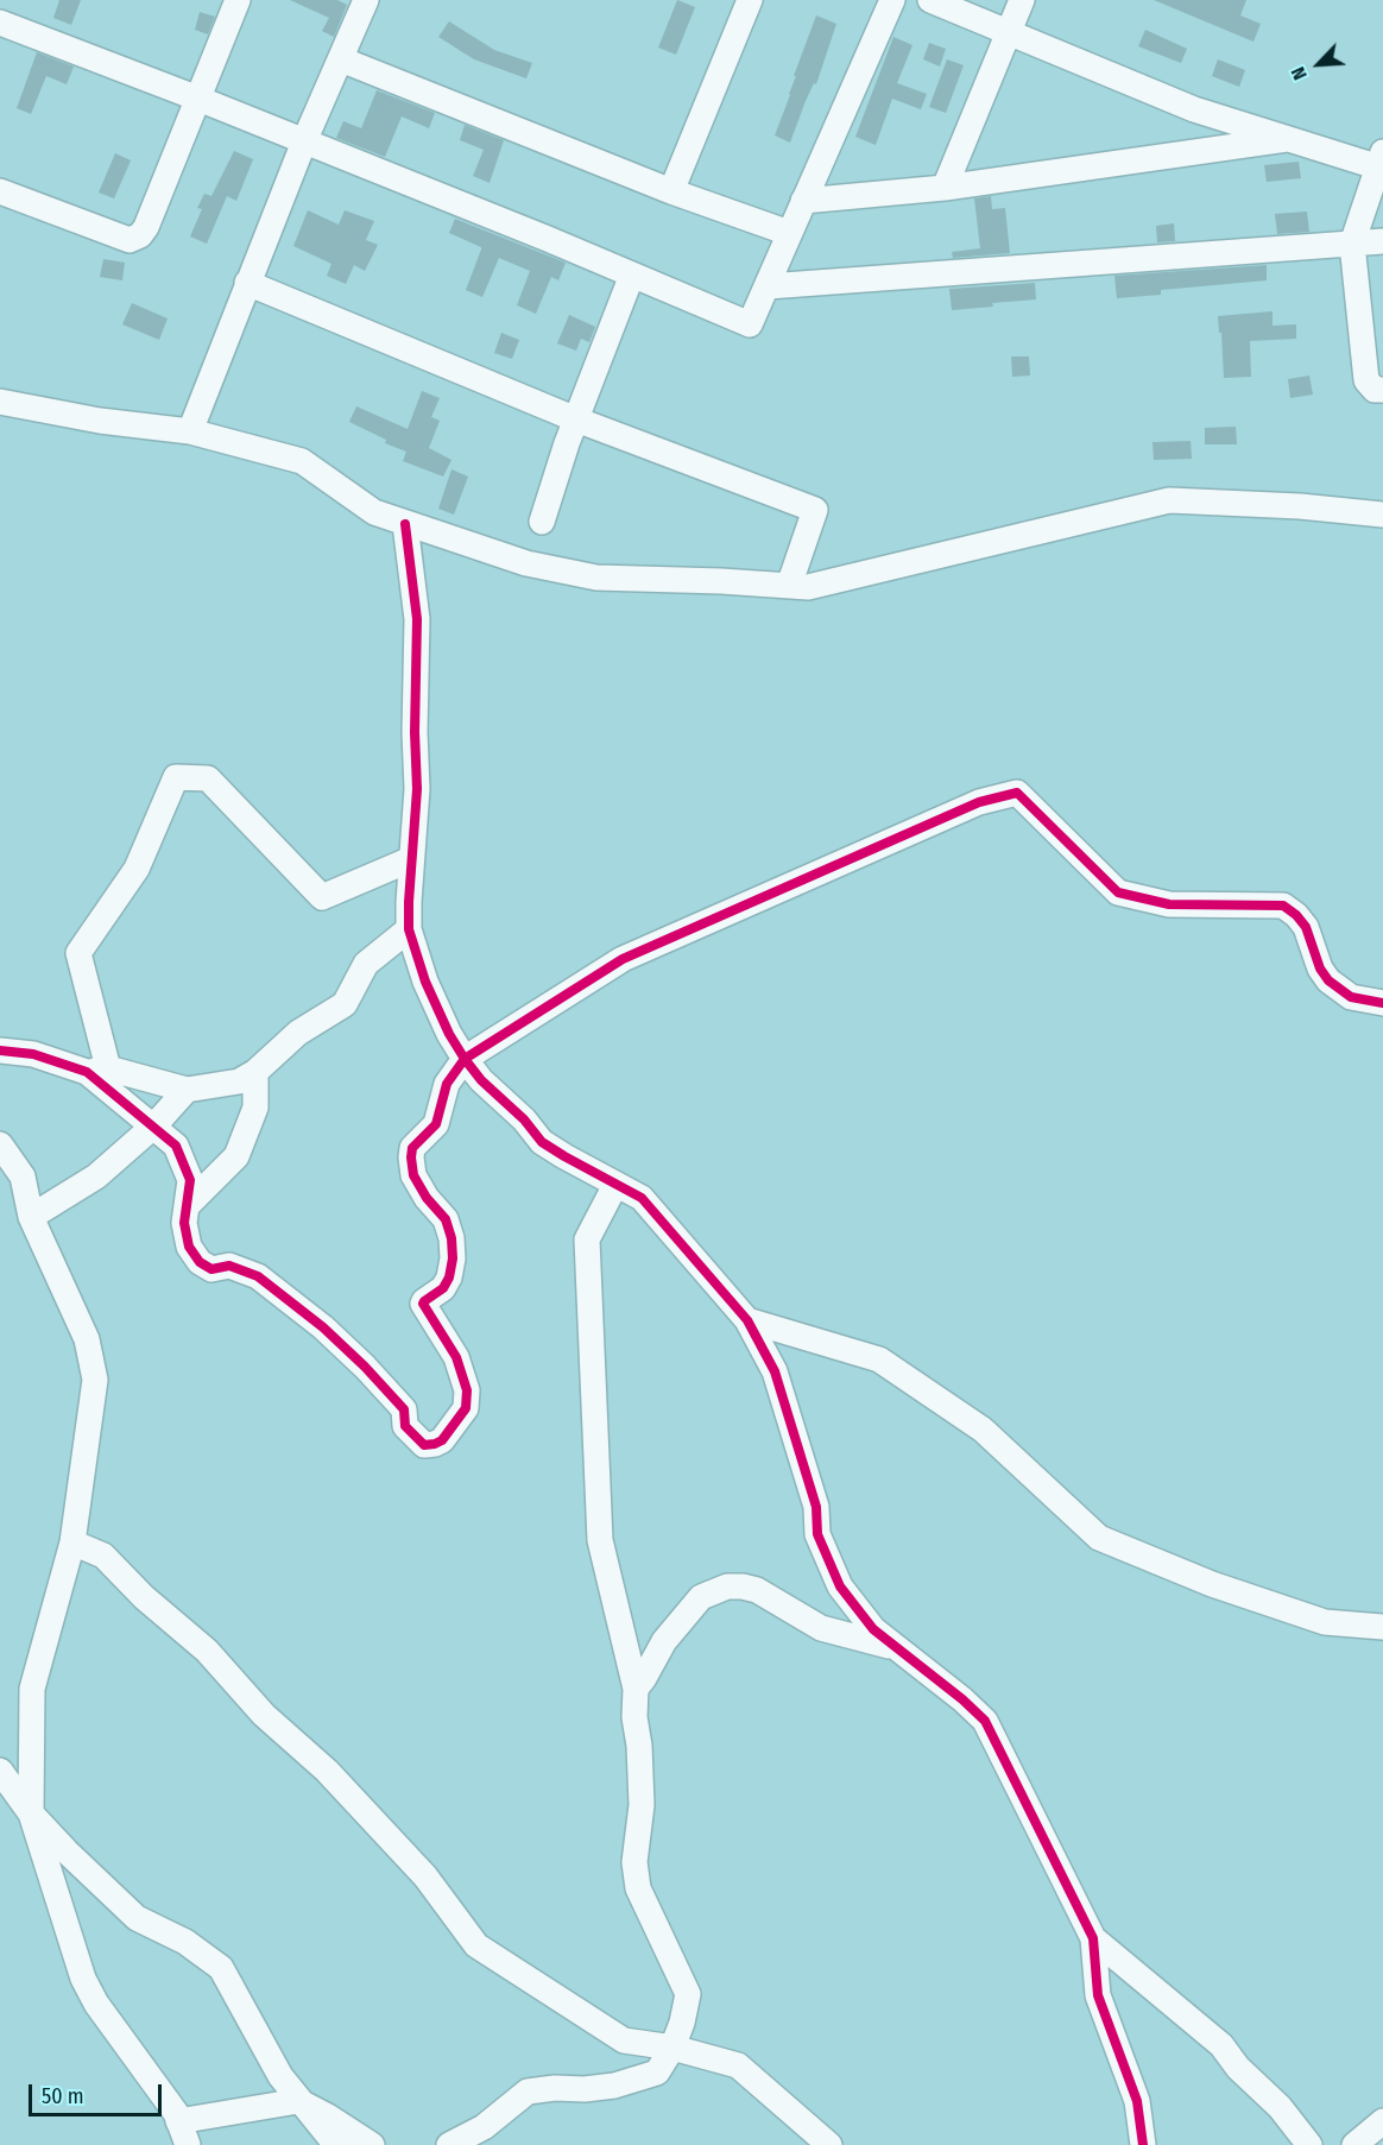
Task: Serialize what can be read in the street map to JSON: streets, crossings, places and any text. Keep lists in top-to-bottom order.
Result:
{
  "scale_bar": "50 m",
  "north": "bottom left"
}
